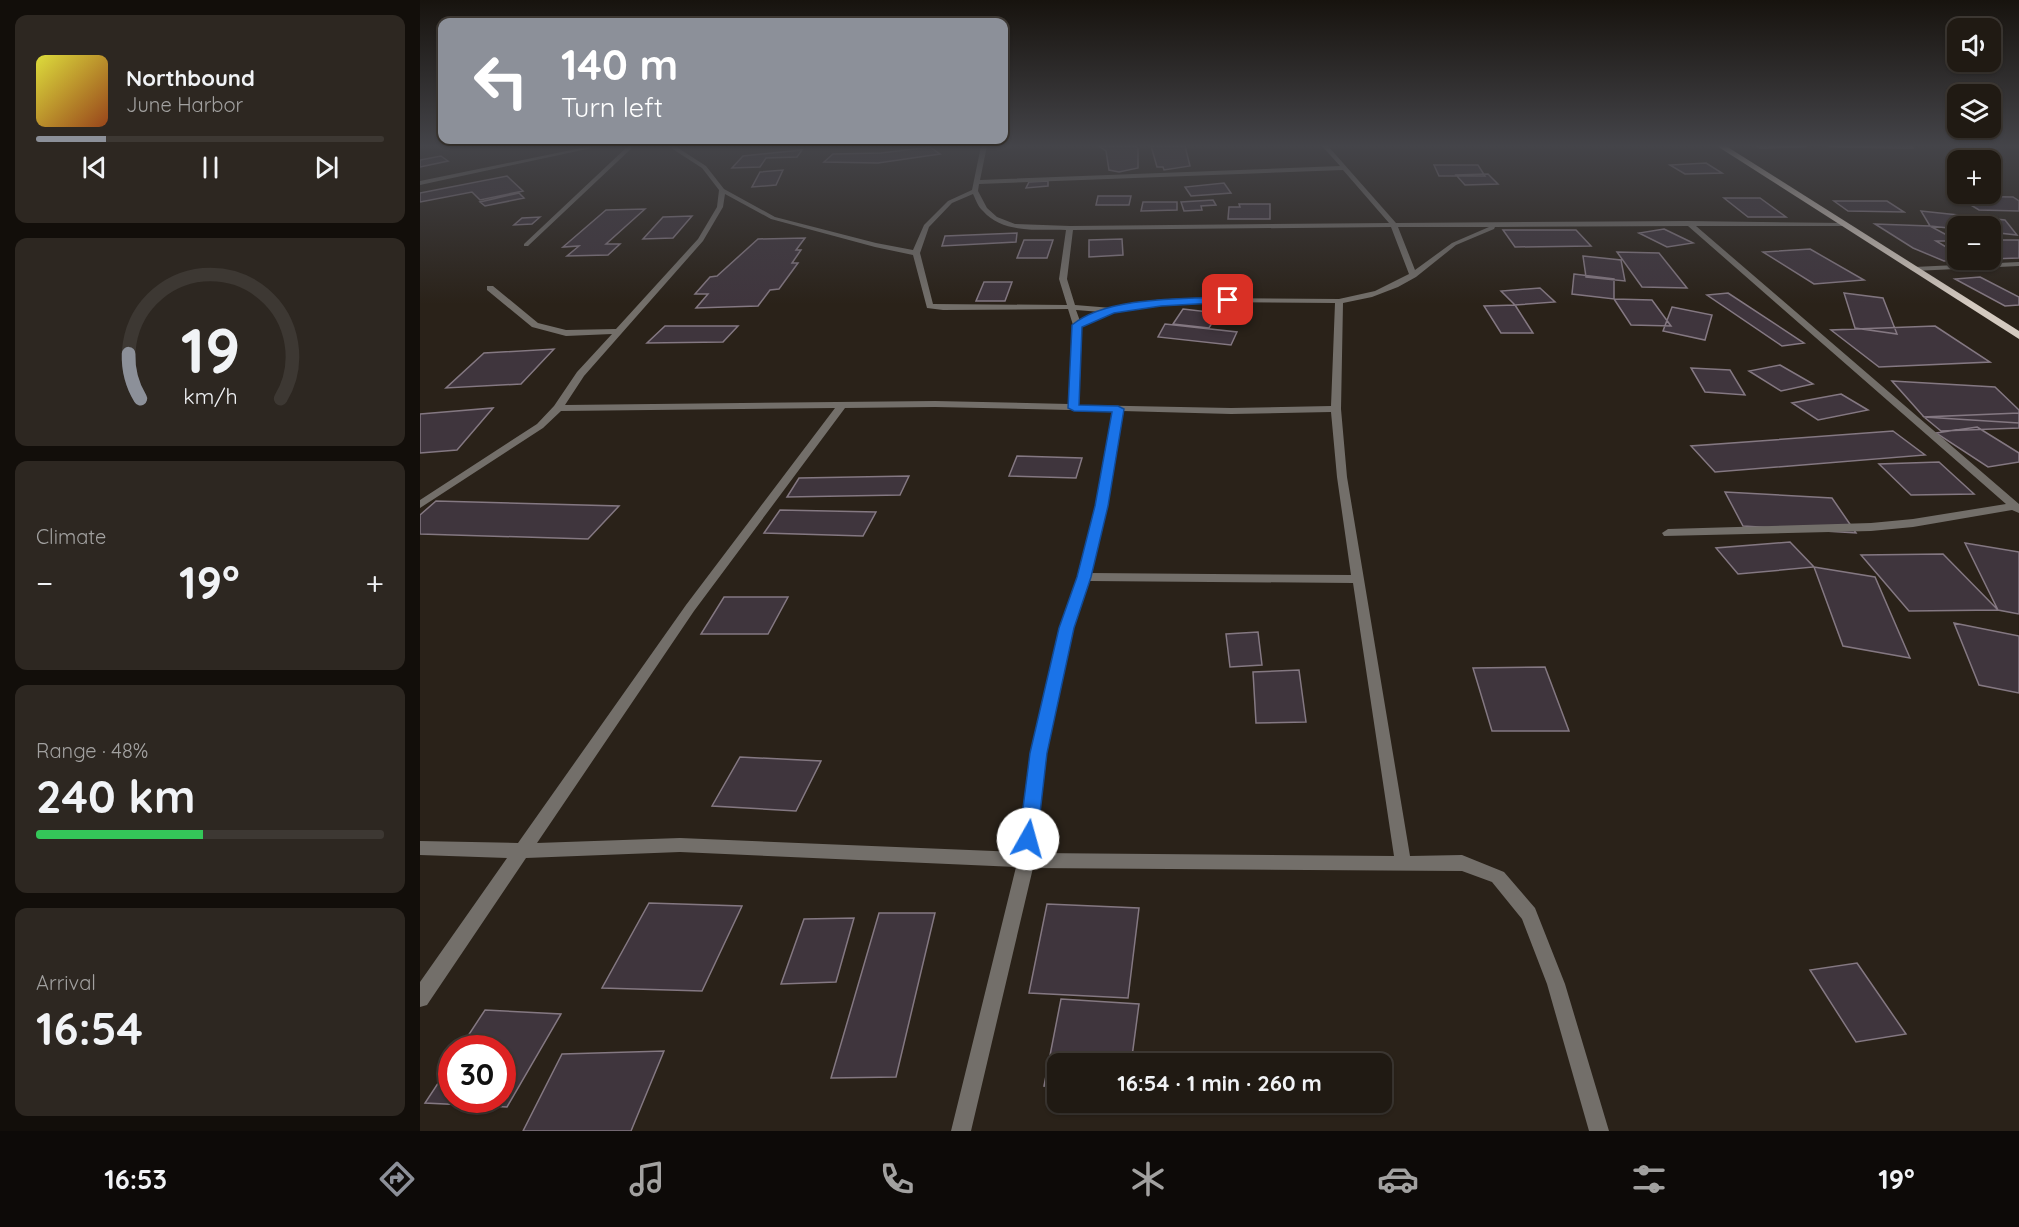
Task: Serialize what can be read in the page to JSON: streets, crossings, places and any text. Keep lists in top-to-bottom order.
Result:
{
  "page": {
    "map_buttons": ["+", "−"],
    "turn": ["140 m", "Turn left"],
    "song": ["Northbound", "June Harbor"],
    "tile": [
      "Climate",
      ["Range · 48%", "240 km"],
      ["Arrival", "16:54"]
    ],
    "heat": ["−", "19°", "+"],
    "limit": "30",
    "trip": "16:54 · 1 min · 260 m",
    "tabs": ["16:53", "19°"],
    "gauge": ["19", "km/h"]
  }
}
